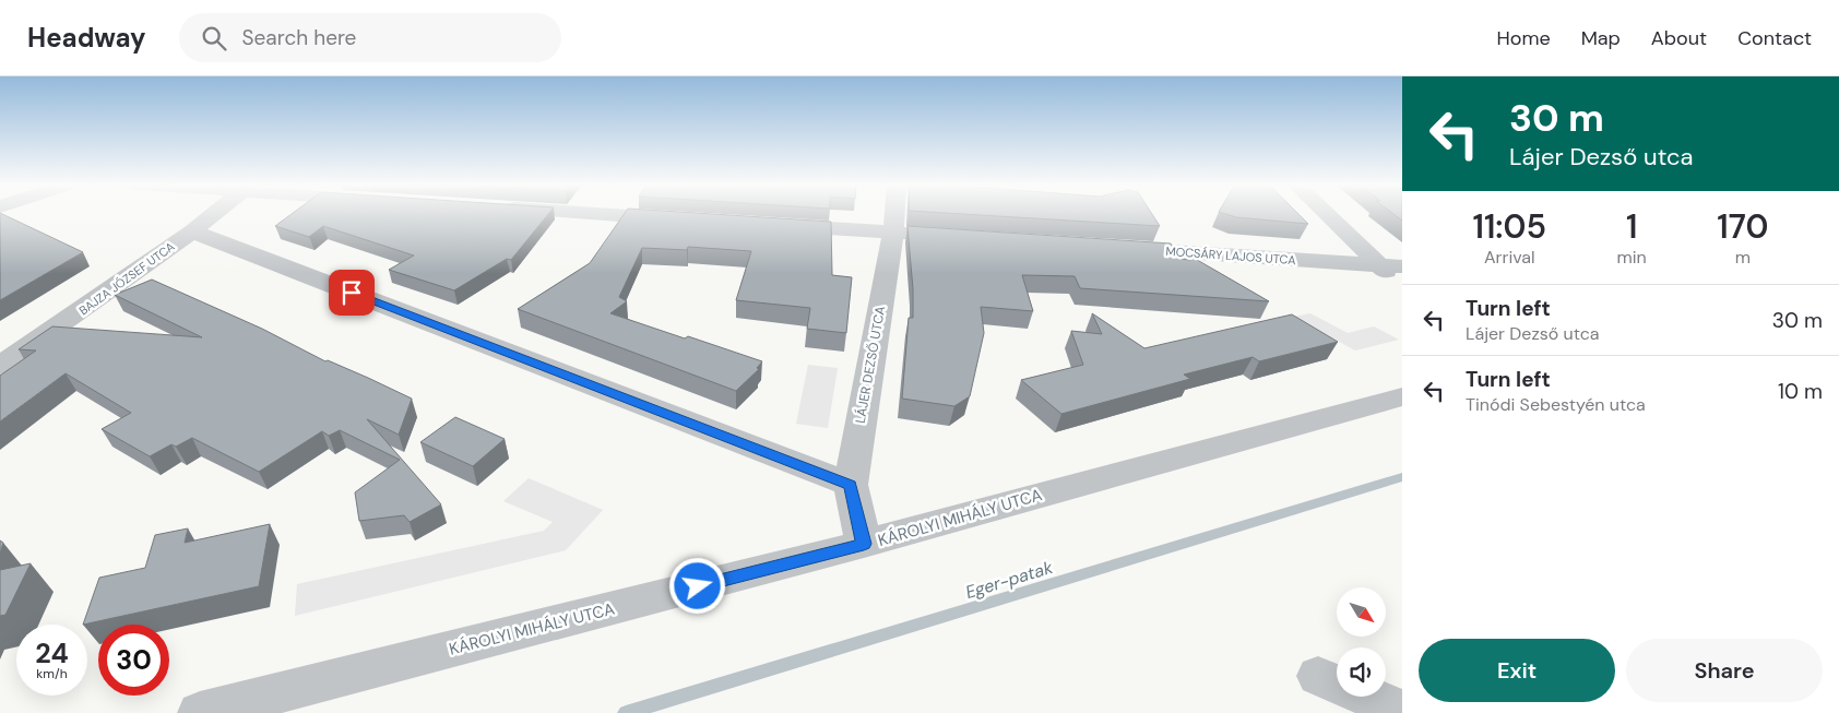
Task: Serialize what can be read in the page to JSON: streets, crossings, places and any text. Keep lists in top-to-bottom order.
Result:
{
  "streets": {
    "street": [
      "MOCSÁRY LAJOS UTCA",
      "BAJZA JÓZSEF UTCA",
      "LÁJER DEZSŐ UTCA",
      "KÁROLYI MIHÁLY UTCA"
    ]
  },
  "crossings": [
    ["LÁJER DEZSŐ UTCA", "KÁROLYI MIHÁLY UTCA"]
  ],
  "water": ["Eger-patak"],
  "north": "bottom right",
  "page": {
    "header": "Headway",
    "search": "Search here",
    "nav": [
      "Home",
      "Map",
      "About",
      "Contact"
    ],
    "turn": ["30 m", "Lájer Dezső utca"],
    "eta": [
      "11:05",
      "Arrival",
      "1",
      "min",
      "170",
      "m"
    ],
    "list": [
      {
        "name": "Turn left",
        "note": "Lájer Dezső utca",
        "value": "30 m"
      },
      {
        "name": "Turn left",
        "note": "Tinódi Sebestyén utca",
        "value": "10 m"
      }
    ],
    "speed": "24 km/h",
    "limit": "30",
    "buttons": ["Exit", "Share"]
  }
}
